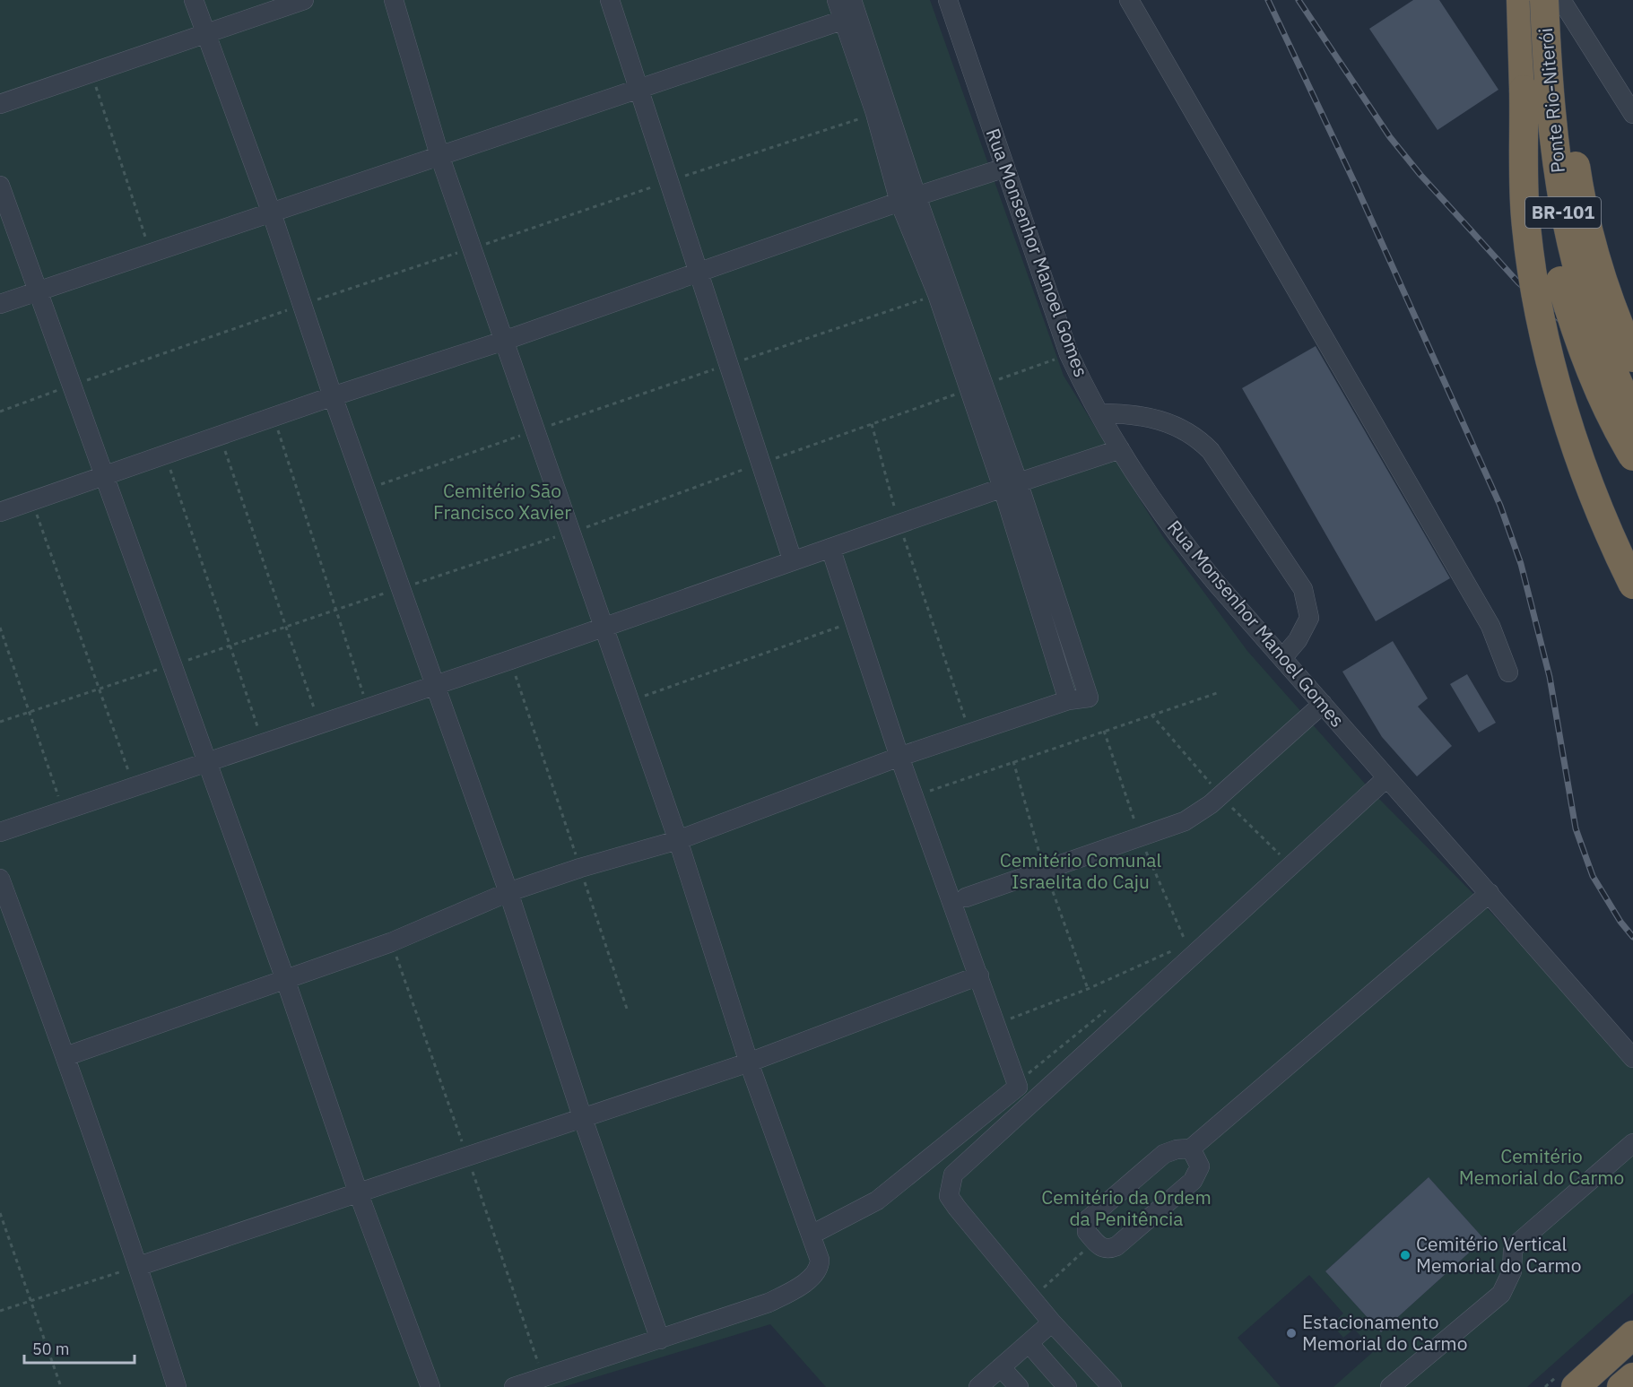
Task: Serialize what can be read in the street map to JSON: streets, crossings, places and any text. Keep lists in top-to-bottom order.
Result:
{
  "streets": {
    "highway": ["Ponte Rio-Niterói", "BR-101"],
    "street": ["Rua Monsenhor Manoel Gomes"]
  },
  "parks": [
    "Cemitério São Francisco Xavier",
    "Cemitério Comunal Israelita do Caju",
    "Cemitério Memorial do Carmo",
    "Cemitério da Ordem da Penitência"
  ],
  "places": ["Cemitério Vertical Memorial do Carmo", "Estacionamento Memorial do Carmo"],
  "scale_bar": "50 m"
}
